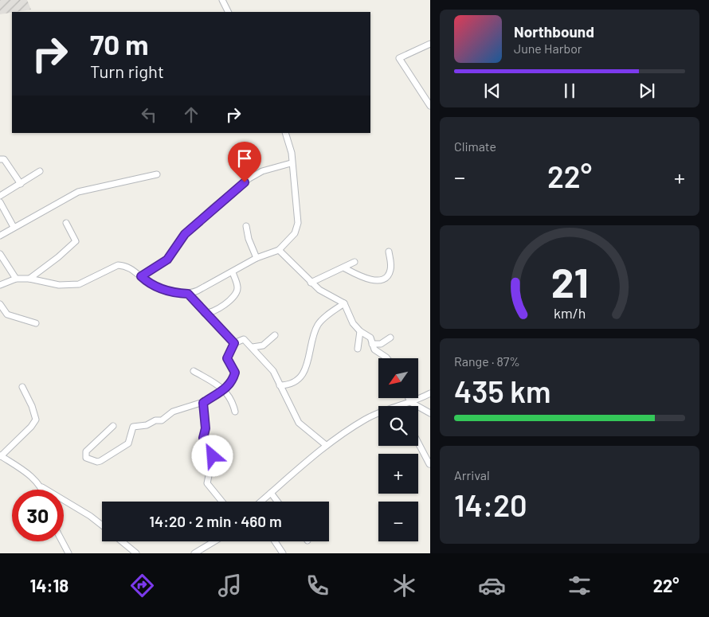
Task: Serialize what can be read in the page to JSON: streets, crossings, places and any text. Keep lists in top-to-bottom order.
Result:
{
  "north": "bottom left",
  "page": {
    "turn": ["70 m", "Turn right"],
    "song": ["Northbound", "June Harbor"],
    "tile": [
      "Climate",
      ["Range · 87%", "435 km"],
      ["Arrival", "14:20"]
    ],
    "heat": ["−", "22°", "+"],
    "map_buttons": ["+", "−"],
    "limit": "30",
    "trip": "14:20 · 2 min · 460 m",
    "tabs": ["14:18", "22°"],
    "gauge": ["21", "km/h"]
  }
}
